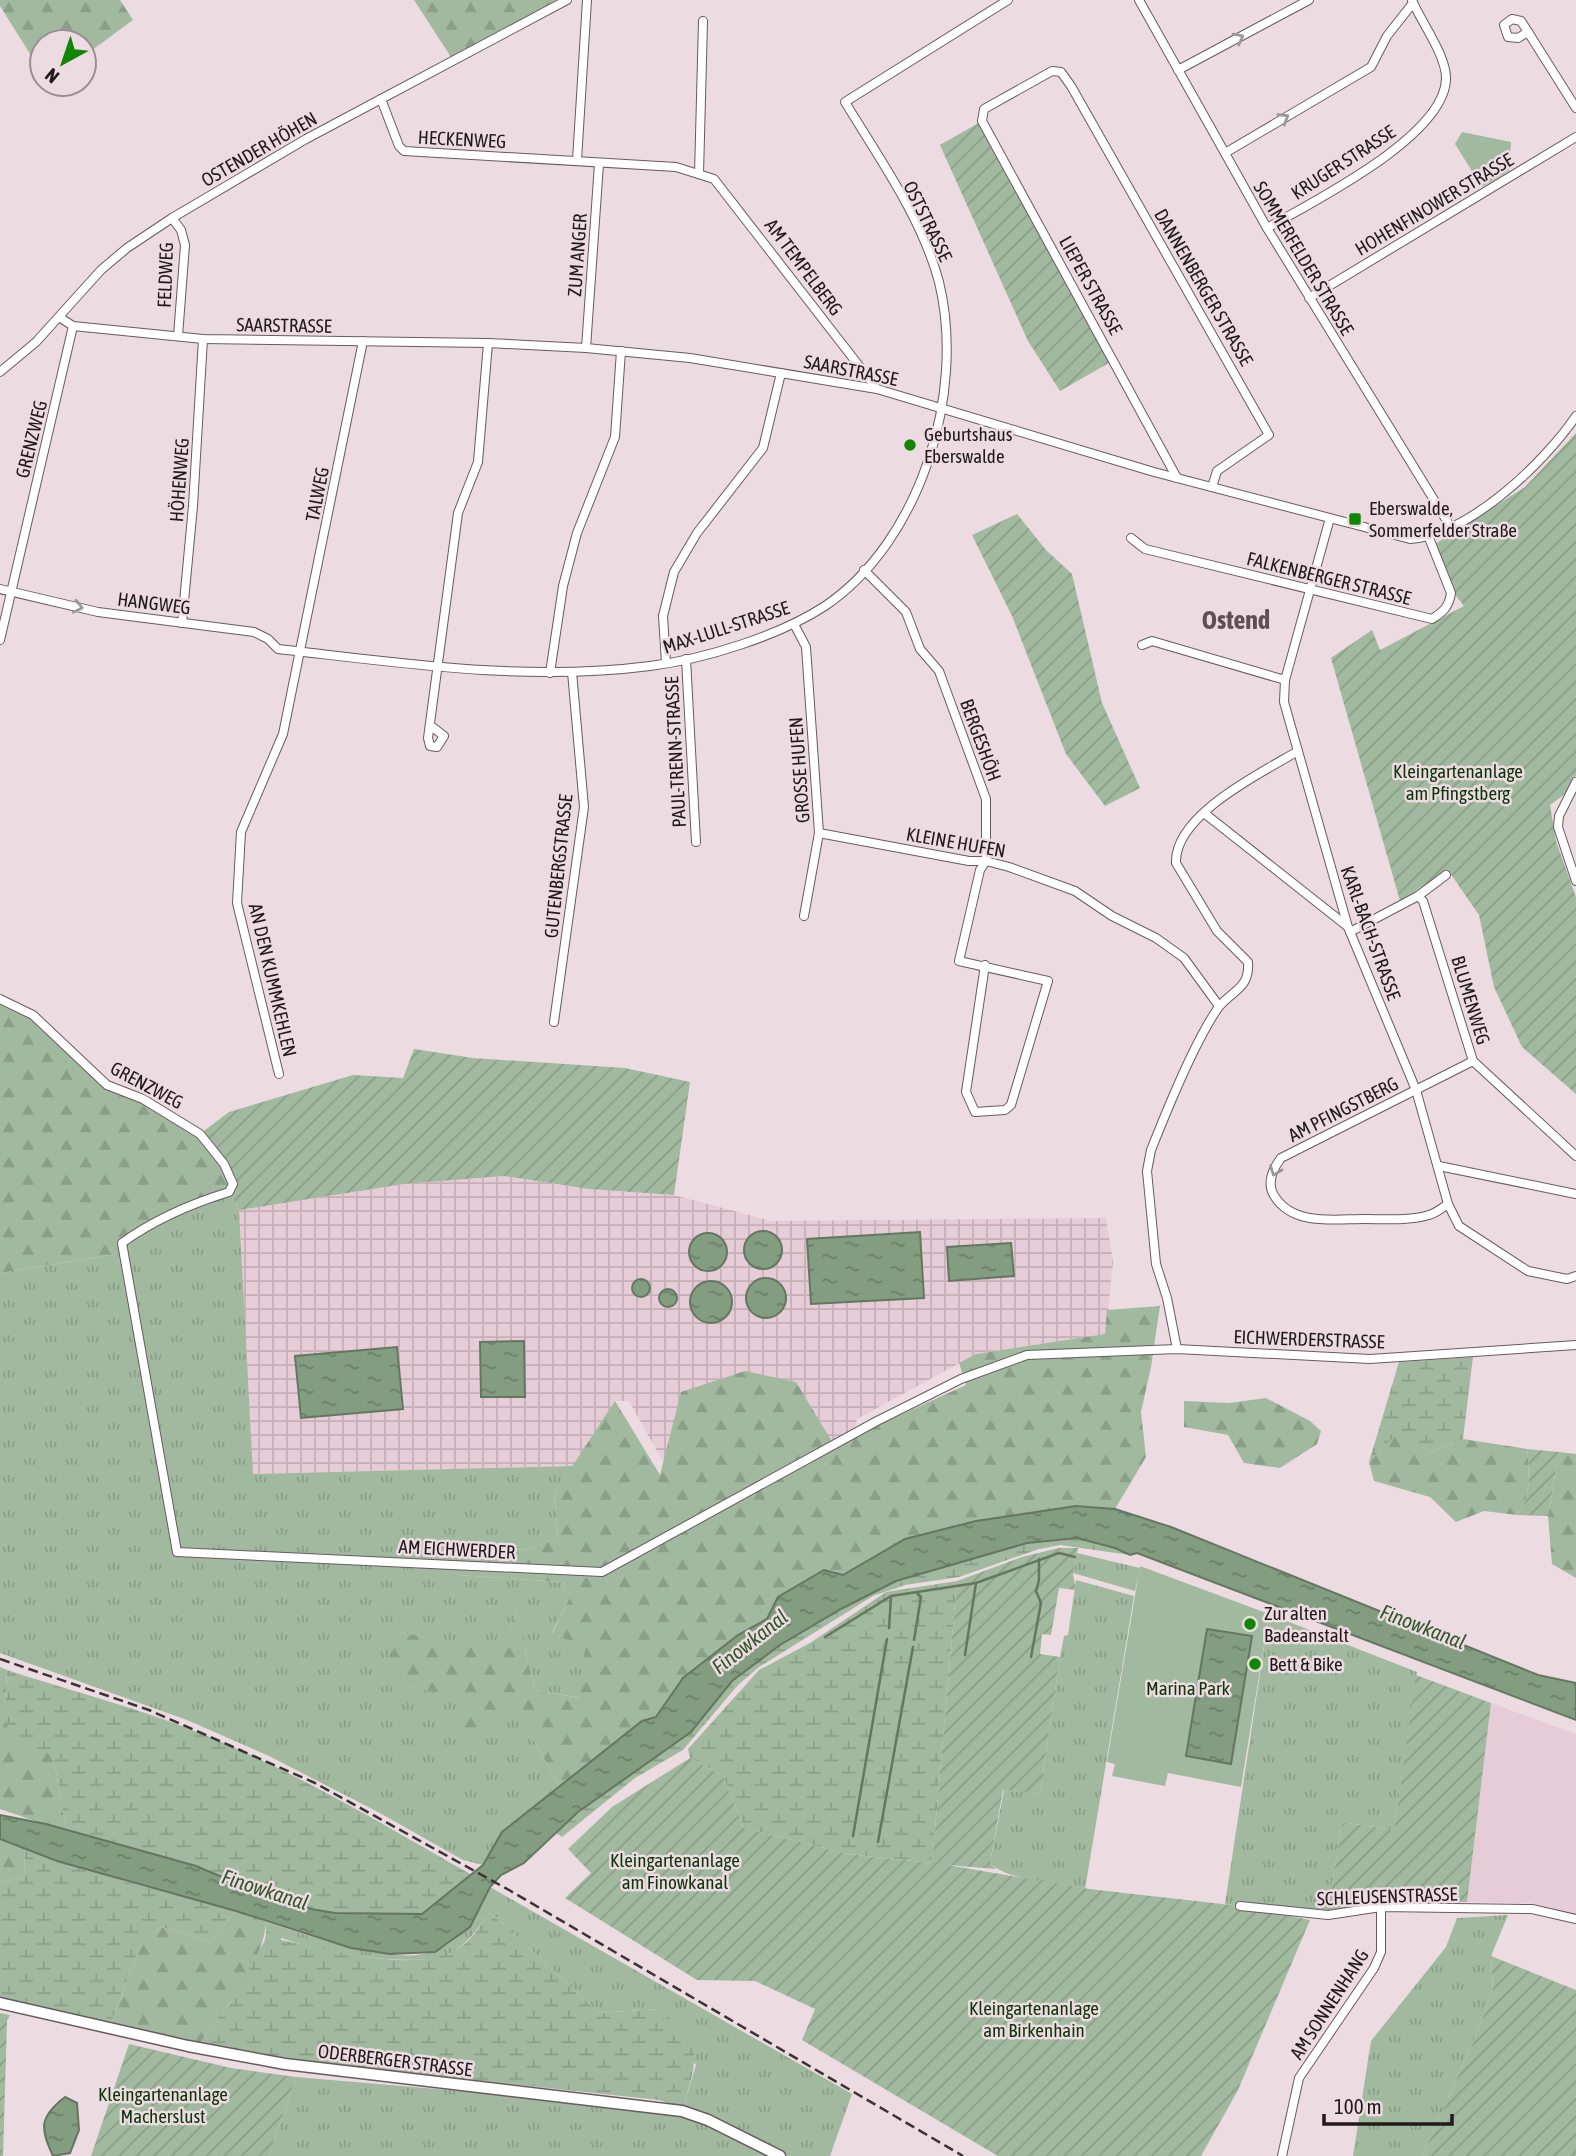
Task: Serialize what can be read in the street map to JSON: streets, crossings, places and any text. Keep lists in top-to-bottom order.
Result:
{
  "streets": {
    "main road": ["ODERBERGER STRASSE"],
    "street": [
      "HECKENWEG",
      "OSTENDER HÖHEN",
      "KRUGER STRASSE",
      "HOHENFINOWER STRASSE",
      "OSTSTRASSE",
      "ZUM ANGER",
      "SOMMERFELDER STRASSE",
      "AM TEMPELBERG",
      "FELDWEG",
      "LIEPER STRASSE",
      "DANNENBERGER STRASSE",
      "SAARSTRASSE",
      "GRENZWEG",
      "HÖHENWEG",
      "TALWEG",
      "FALKENBERGER STRASSE",
      "HANGWEG",
      "MAX-LULL-STRASSE",
      "BERGESHÖH",
      "PAUL-TRENN-STRASSE",
      "GROSSE HUFEN",
      "KLEINE HUFEN",
      "GUTENBERGSTRASSE",
      "KARL-BACH-STRASSE",
      "AN DEN KUMMKEHLEN",
      "BLUMENWEG",
      "AM PFINGSTBERG",
      "EICHWERDERSTRASSE",
      "AM EICHWERDER",
      "SCHLEUSENSTRASSE",
      "AM SONNENHANG"
    ]
  },
  "crossings": [
    ["HECKENWEG", "OSTENDER HÖHEN"],
    ["HECKENWEG", "AM TEMPELBERG"],
    ["OSTENDER HÖHEN", "FELDWEG"],
    ["OSTENDER HÖHEN", "SAARSTRASSE"],
    ["KRUGER STRASSE", "SOMMERFELDER STRASSE"],
    ["HOHENFINOWER STRASSE", "SOMMERFELDER STRASSE"],
    ["OSTSTRASSE", "SAARSTRASSE"],
    ["OSTSTRASSE", "MAX-LULL-STRASSE"],
    ["ZUM ANGER", "AM TEMPELBERG"],
    ["ZUM ANGER", "SAARSTRASSE"],
    ["AM TEMPELBERG", "SAARSTRASSE"],
    ["FELDWEG", "SAARSTRASSE"],
    ["LIEPER STRASSE", "DANNENBERGER STRASSE"],
    ["LIEPER STRASSE", "SAARSTRASSE"],
    ["DANNENBERGER STRASSE", "SAARSTRASSE"],
    ["SAARSTRASSE", "GRENZWEG"],
    ["SAARSTRASSE", "HÖHENWEG"],
    ["SAARSTRASSE", "TALWEG"],
    ["SAARSTRASSE", "FALKENBERGER STRASSE"],
    ["SAARSTRASSE", "MAX-LULL-STRASSE"],
    ["SAARSTRASSE", "PAUL-TRENN-STRASSE"],
    ["SAARSTRASSE", "KARL-BACH-STRASSE"],
    ["GRENZWEG", "HANGWEG"],
    ["GRENZWEG", "AM EICHWERDER"],
    ["HÖHENWEG", "HANGWEG"],
    ["TALWEG", "HANGWEG"],
    ["TALWEG", "MAX-LULL-STRASSE"],
    ["TALWEG", "AN DEN KUMMKEHLEN"],
    ["FALKENBERGER STRASSE", "KARL-BACH-STRASSE"],
    ["HANGWEG", "MAX-LULL-STRASSE"],
    ["HANGWEG", "AN DEN KUMMKEHLEN"],
    ["MAX-LULL-STRASSE", "BERGESHÖH"],
    ["MAX-LULL-STRASSE", "PAUL-TRENN-STRASSE"],
    ["MAX-LULL-STRASSE", "GROSSE HUFEN"],
    ["MAX-LULL-STRASSE", "GUTENBERGSTRASSE"],
    ["MAX-LULL-STRASSE", "AN DEN KUMMKEHLEN"],
    ["BERGESHÖH", "KLEINE HUFEN"],
    ["GROSSE HUFEN", "KLEINE HUFEN"],
    ["KARL-BACH-STRASSE", "AM PFINGSTBERG"],
    ["BLUMENWEG", "AM PFINGSTBERG"],
    ["EICHWERDERSTRASSE", "AM EICHWERDER"],
    ["SCHLEUSENSTRASSE", "AM SONNENHANG"]
  ],
  "one_way": ["HANGWEG"],
  "districts": ["Ostend"],
  "water": ["Finowkanal"],
  "parks": [
    "Kleingartenanlage am Pfingstberg",
    "Marina Park",
    "Kleingartenanlage am Finowkanal",
    "Kleingartenanlage am Birkenhain",
    "Kleingartenanlage Macherslust"
  ],
  "places": {
    "other": ["Geburtshaus Eberswalde", "Zur alten Badeanstalt", "Bett & Bike"],
    "transit": ["Eberswalde, Sommerfelder Straße"]
  },
  "scale_bar": "100 m",
  "north": "bottom left"
}
